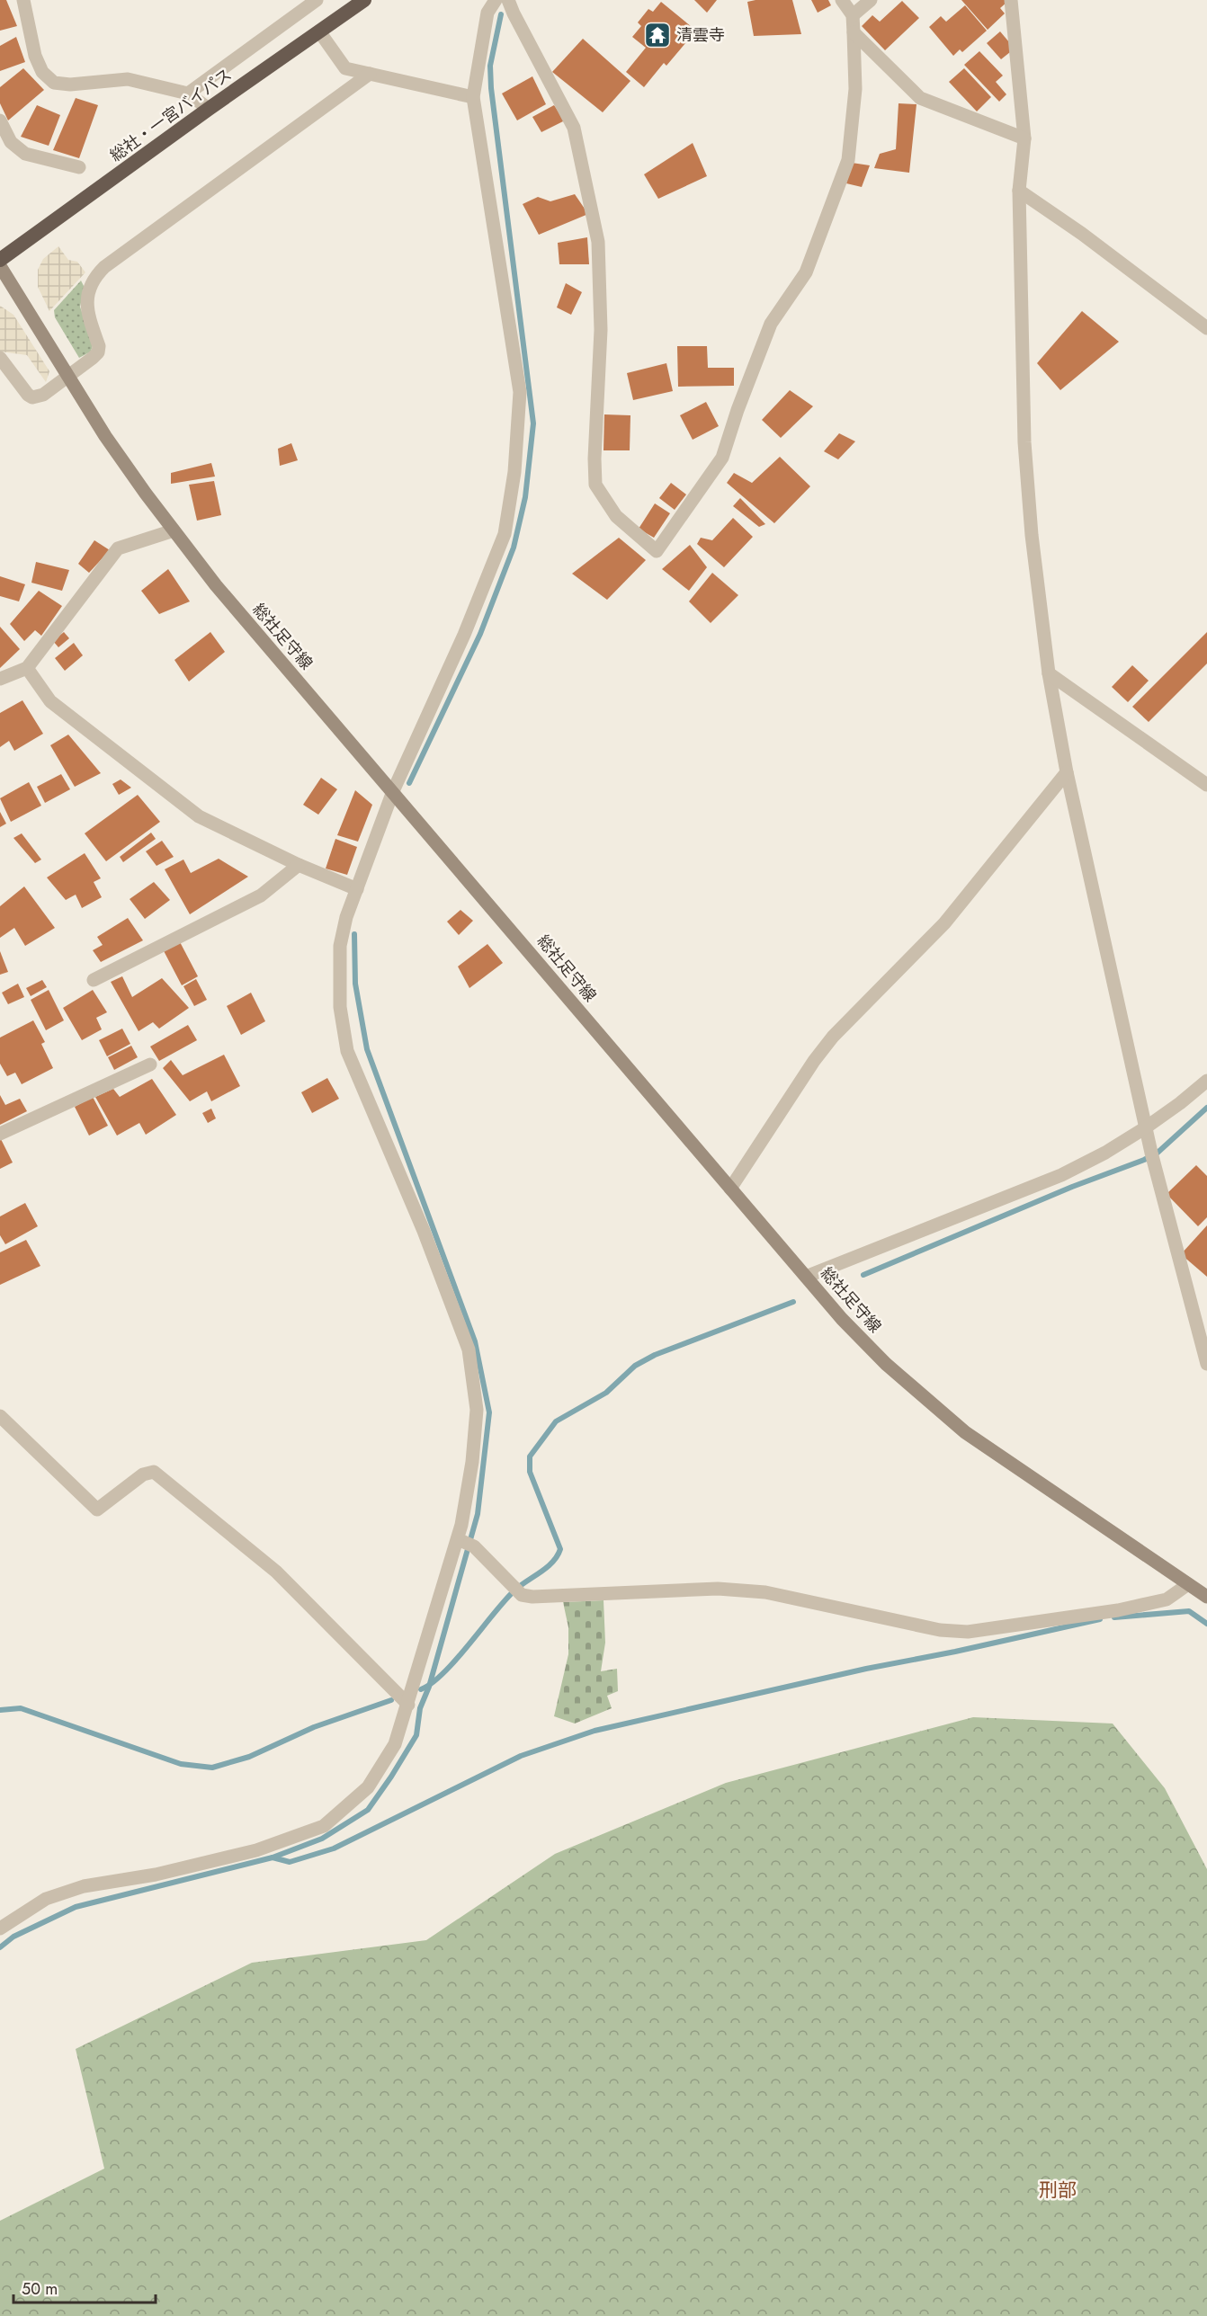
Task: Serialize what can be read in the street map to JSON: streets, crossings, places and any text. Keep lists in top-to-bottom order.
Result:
{
  "streets": {
    "highway": ["総社・一宮バイパス"],
    "main road": ["総社足守線"]
  },
  "districts": ["刑部"],
  "places": {
    "temple": ["清雲寺"]
  },
  "scale_bar": "50 m"
}
